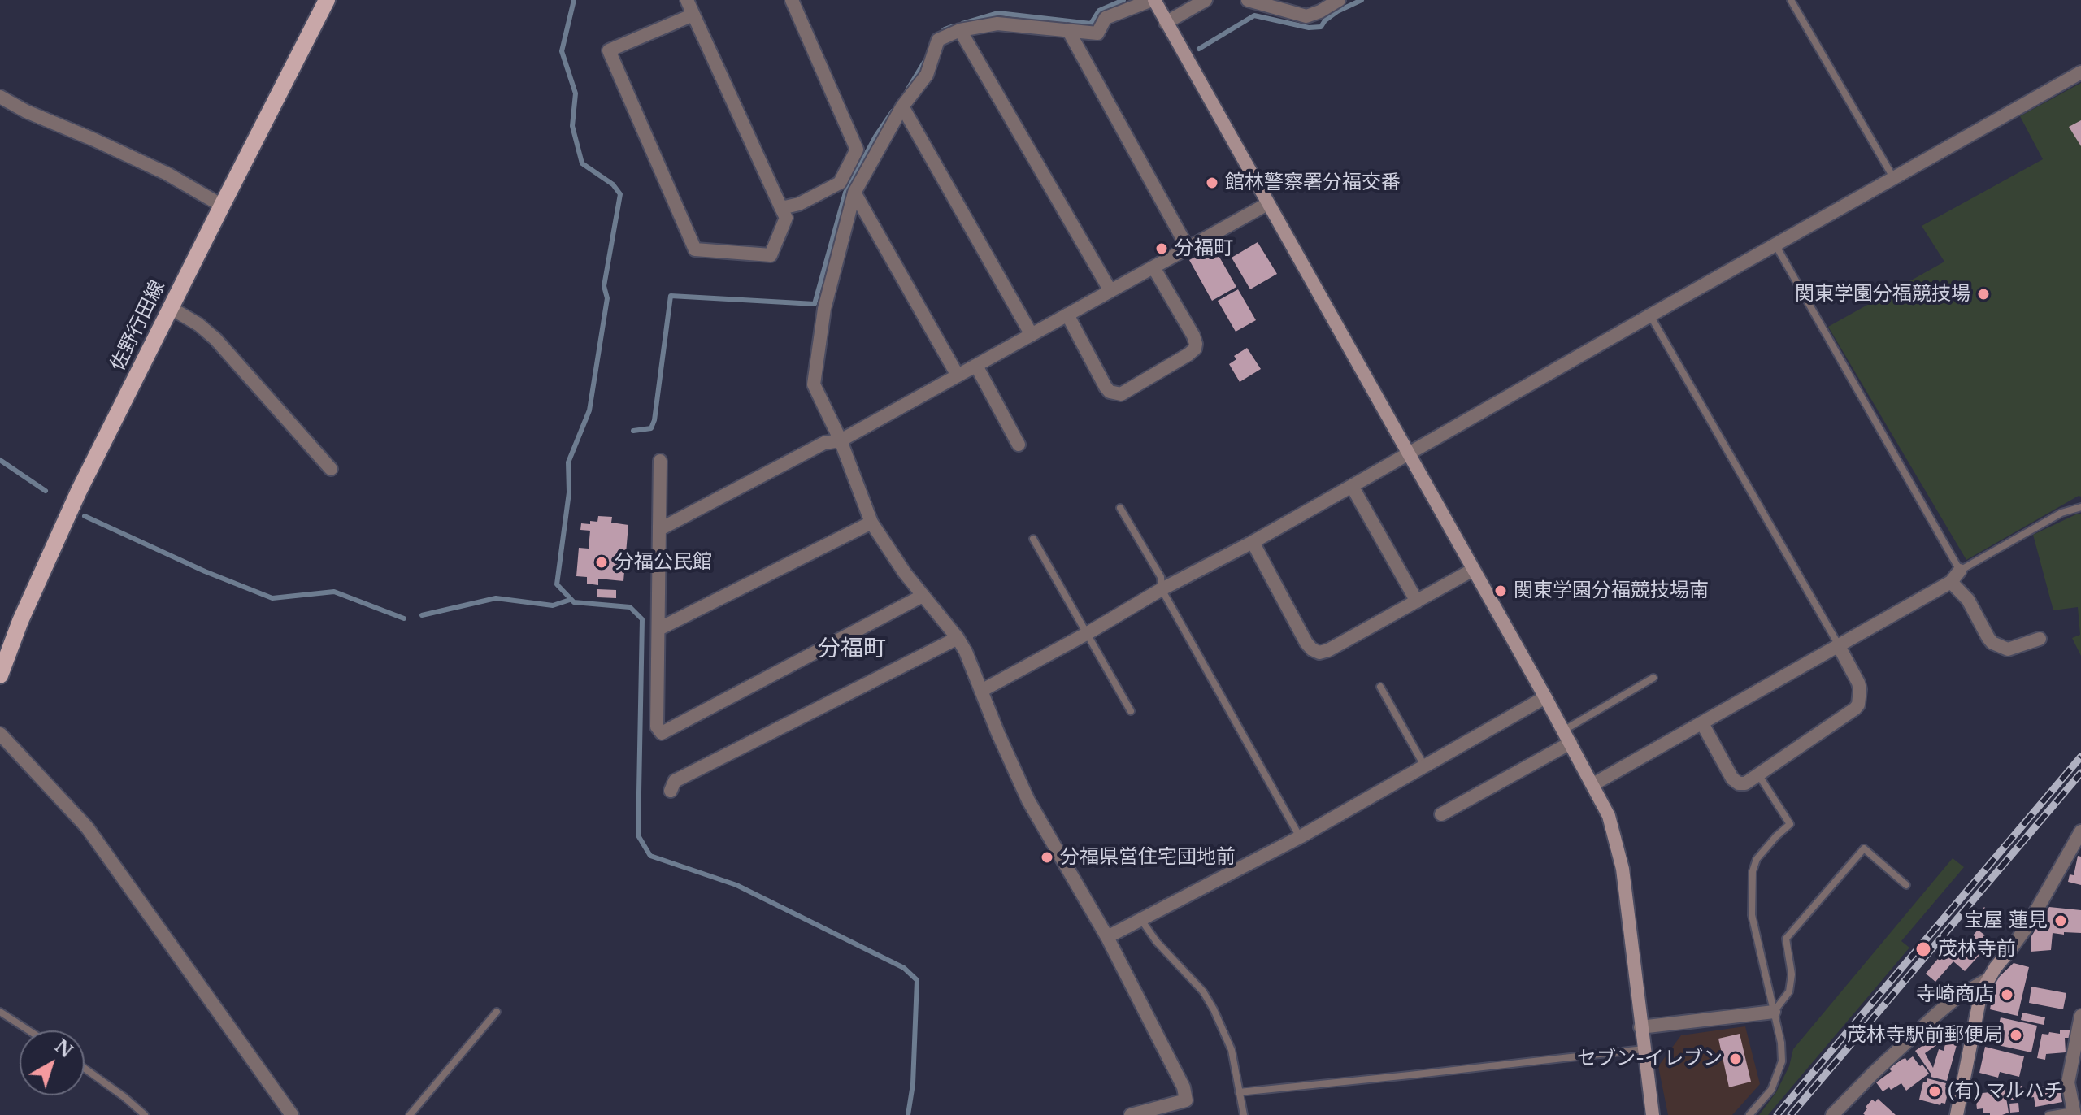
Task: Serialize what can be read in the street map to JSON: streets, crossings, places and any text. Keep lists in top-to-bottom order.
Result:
{
  "streets": {
    "main road": ["佐野行田線"]
  },
  "districts": ["分福町"],
  "places": [
    "館林警察署分福交番",
    "分福町",
    "関東学園分福競技場",
    "分福公民館",
    "関東学園分福競技場南",
    "分福県営住宅団地前",
    "宝屋 蓮見",
    "茂林寺前",
    "寺崎商店",
    "茂林寺駅前郵便局",
    "セブン-イレブン",
    "(有) マルハチ"
  ],
  "north": "top right"
}
